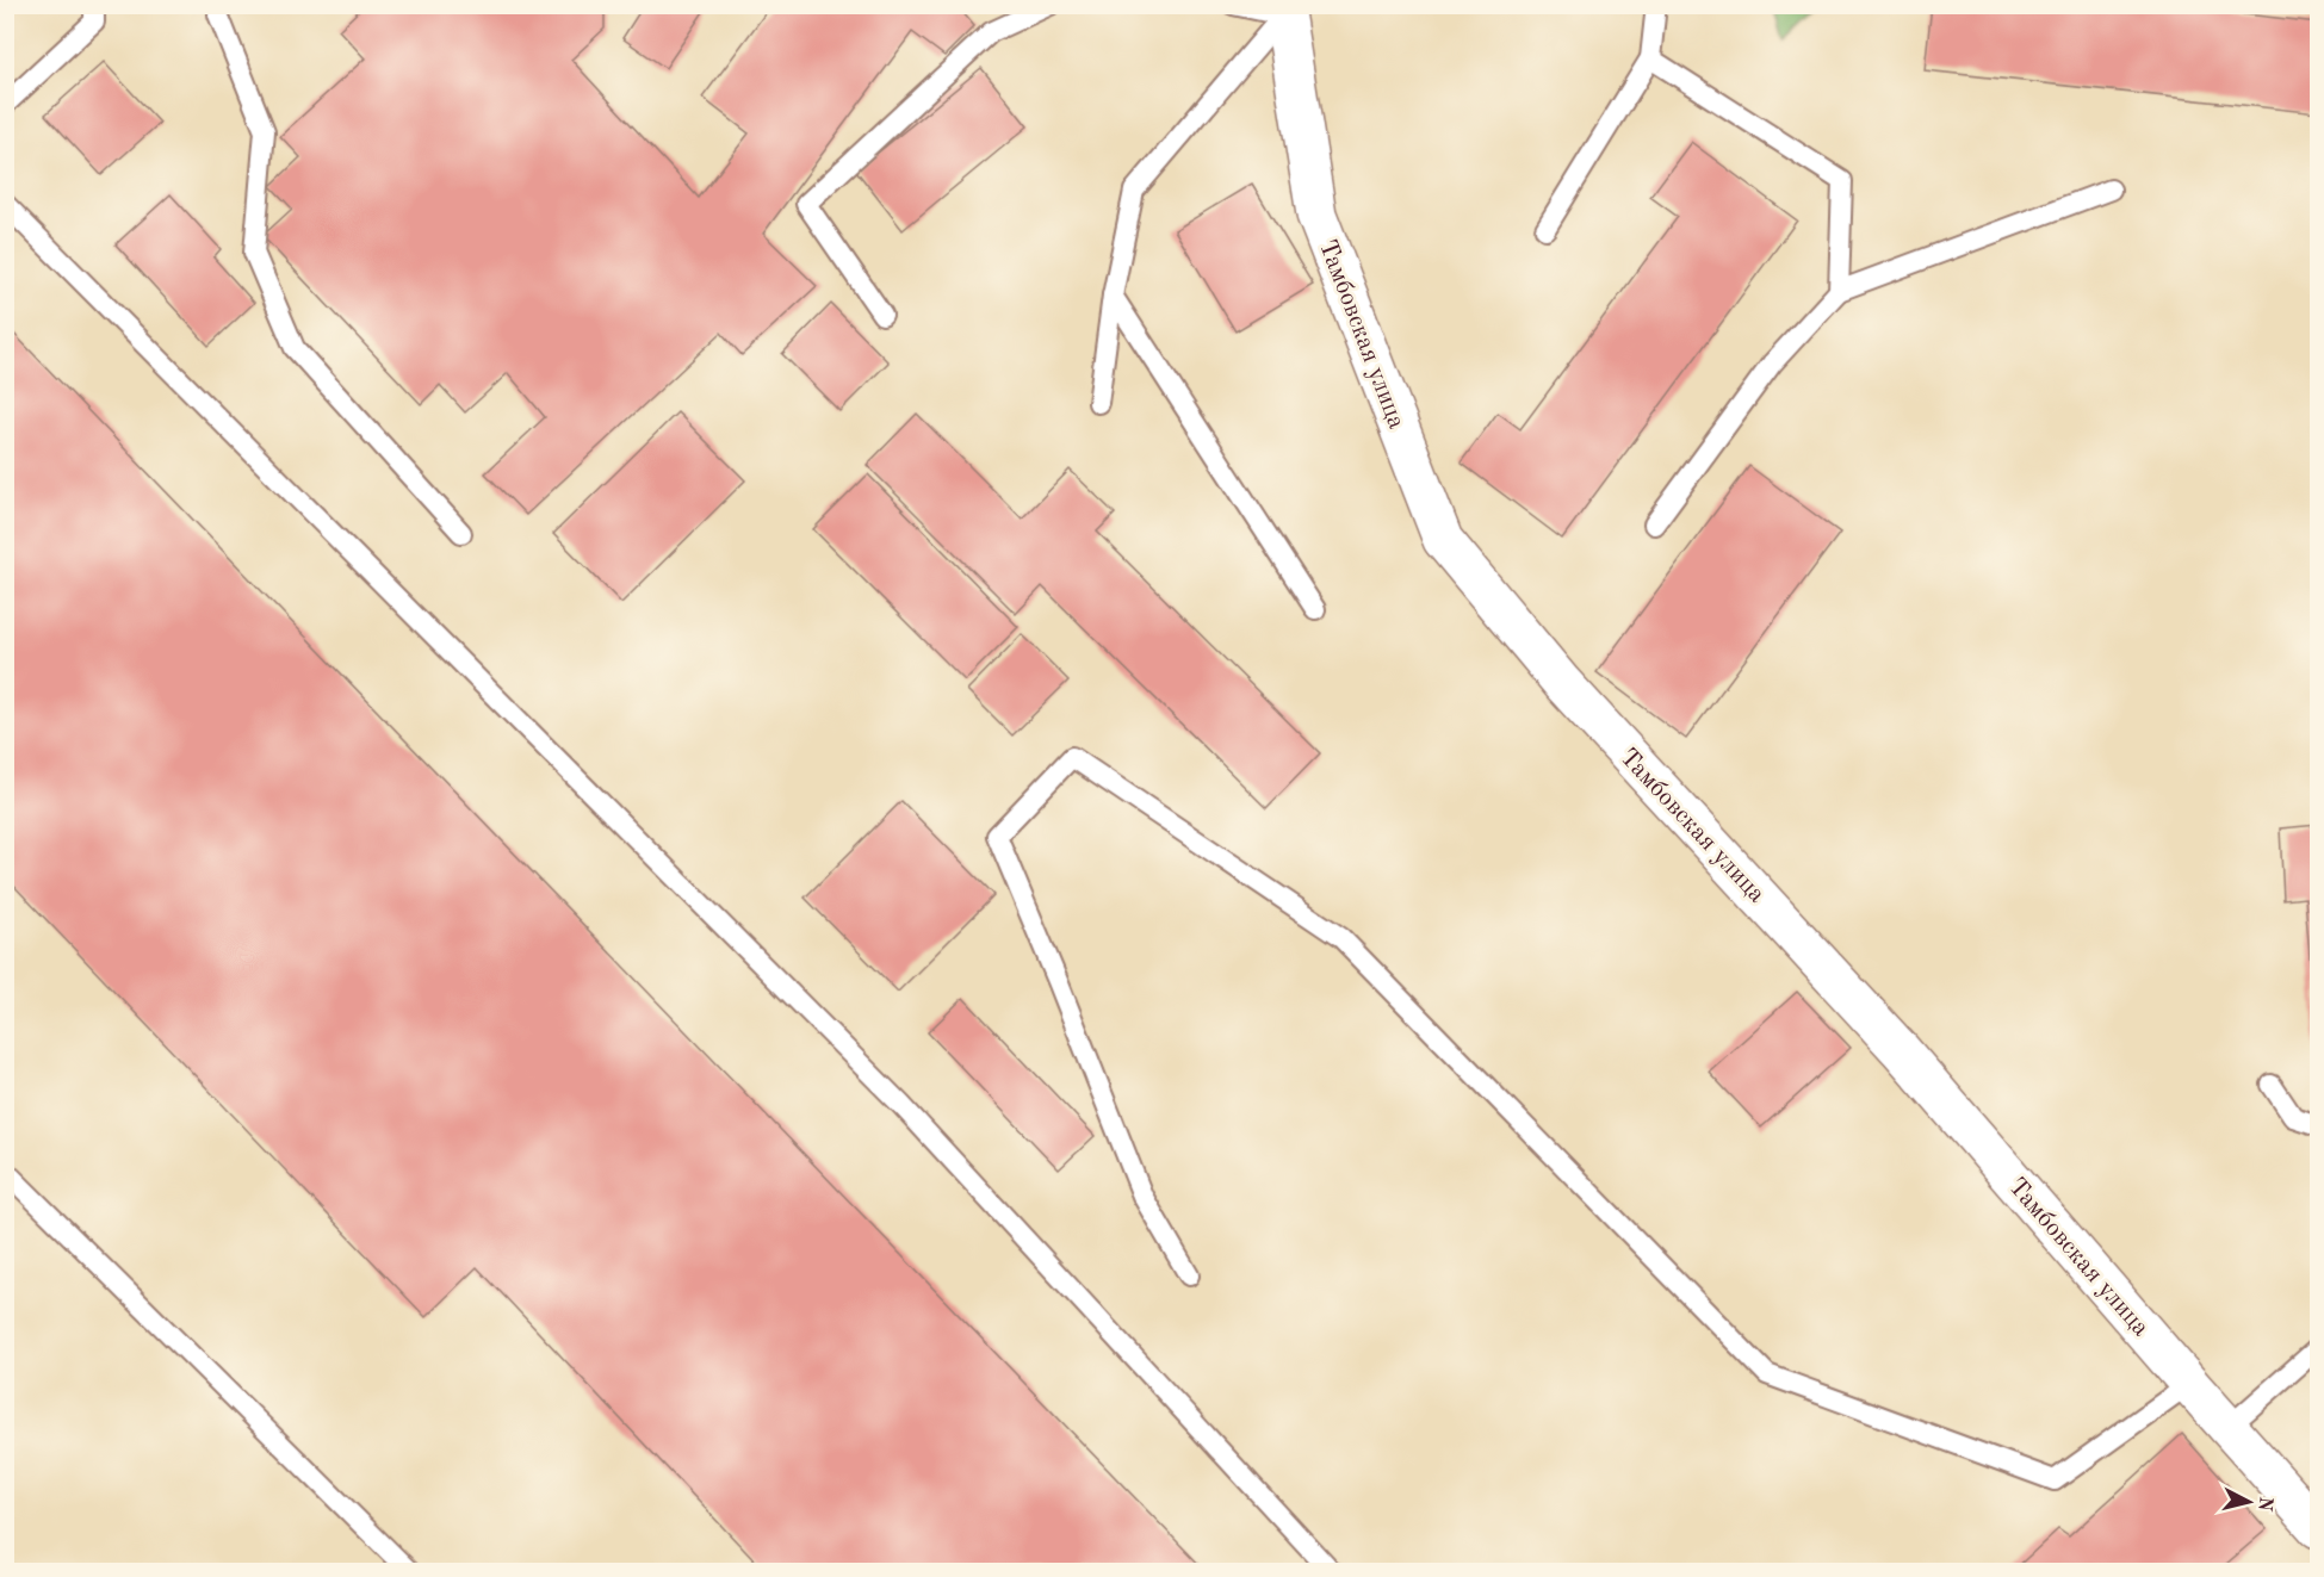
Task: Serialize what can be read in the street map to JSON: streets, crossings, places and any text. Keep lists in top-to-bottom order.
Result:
{
  "streets": {
    "street": ["Тамбовская улица"]
  },
  "north": "right"
}
